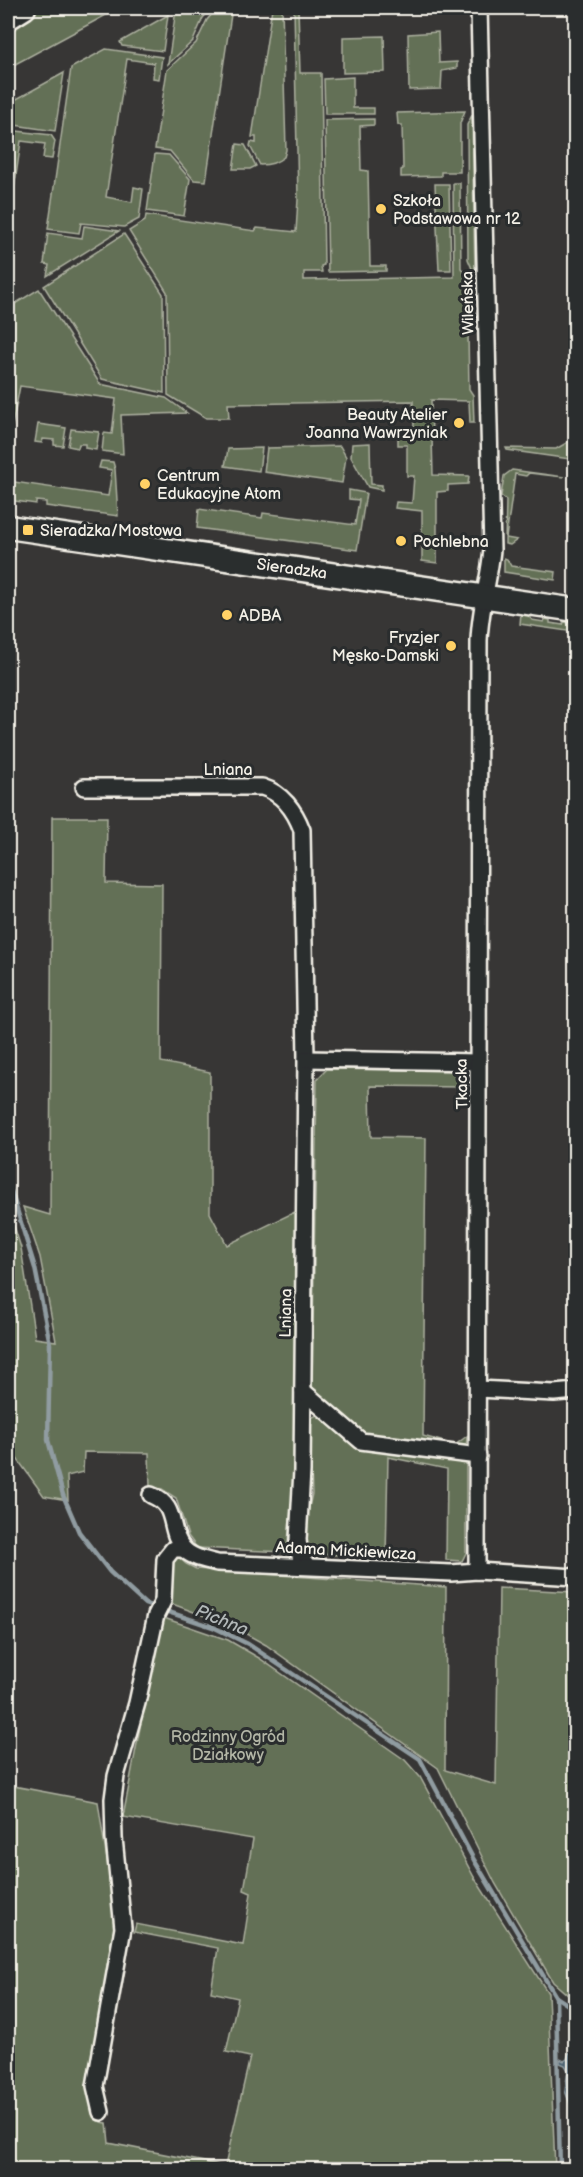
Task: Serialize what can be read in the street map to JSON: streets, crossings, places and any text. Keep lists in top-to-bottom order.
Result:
{
  "streets": {
    "street": [
      "Wileńska",
      "Sieradzka",
      "Lniana",
      "Tkacka",
      "Adama Mickiewicza"
    ]
  },
  "crossings": [
    ["Wileńska", "Sieradzka"],
    ["Wileńska", "Tkacka"],
    ["Sieradzka", "Tkacka"],
    ["Lniana", "Adama Mickiewicza"],
    ["Tkacka", "Adama Mickiewicza"]
  ],
  "water": ["Pichna"],
  "parks": ["Rodzinny Ogród Działkowy"],
  "places": {
    "other": [
      "Szkoła Podstawowa nr 12",
      "Beauty Atelier Joanna Wawrzyniak",
      "Centrum Edukacyjne Atom",
      "Pochlebna",
      "ADBA",
      "Fryzjer Męsko-Damski"
    ],
    "transit": ["Sieradzka/Mostowa"]
  }
}
